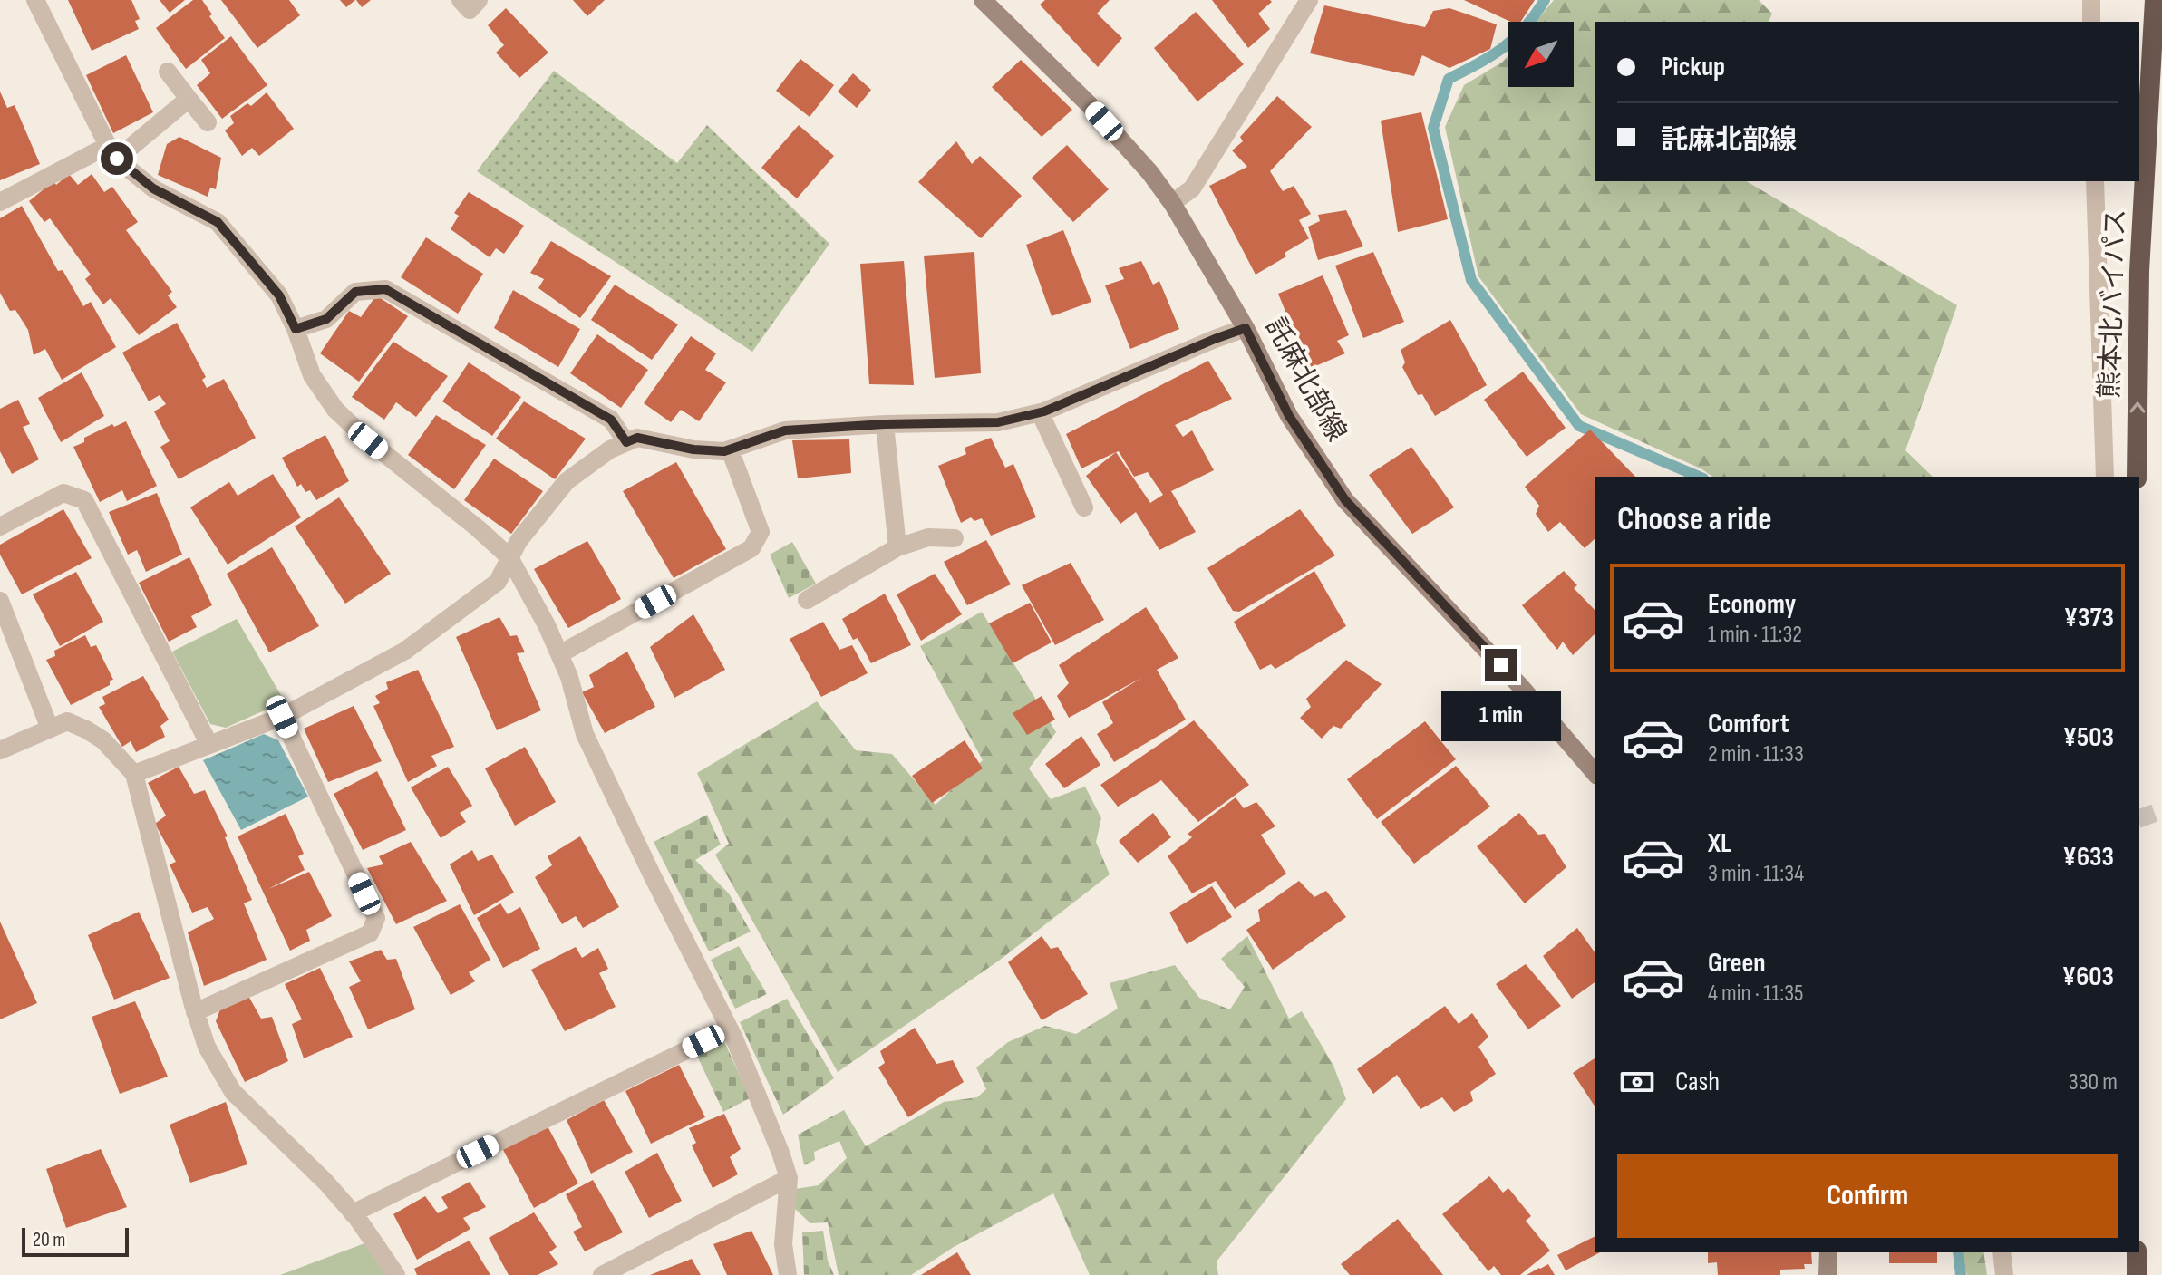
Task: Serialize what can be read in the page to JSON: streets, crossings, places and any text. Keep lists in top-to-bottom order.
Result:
{
  "streets": {
    "highway": ["熊本北バイパス"],
    "main road": ["託麻北部線"]
  },
  "one_way": ["熊本北バイパス"],
  "scale_bar": "20 m",
  "north": "bottom left",
  "page": {
    "banner": ["Pickup", "託麻北部線"],
    "heading": "Choose a ride",
    "list": [
      {
        "name": "Economy",
        "note": "1 min · 11:32",
        "value": "¥373"
      },
      {
        "name": "Comfort",
        "note": "2 min · 11:33",
        "value": "¥503"
      },
      {
        "name": "XL",
        "note": "3 min · 11:34",
        "value": "¥633"
      },
      {
        "name": "Green",
        "note": "4 min · 11:35",
        "value": "¥603"
      }
    ],
    "bubble": "1 min",
    "pay": ["Cash", "330 m"],
    "buttons": "Confirm",
    "scale": "20 m"
  }
}
